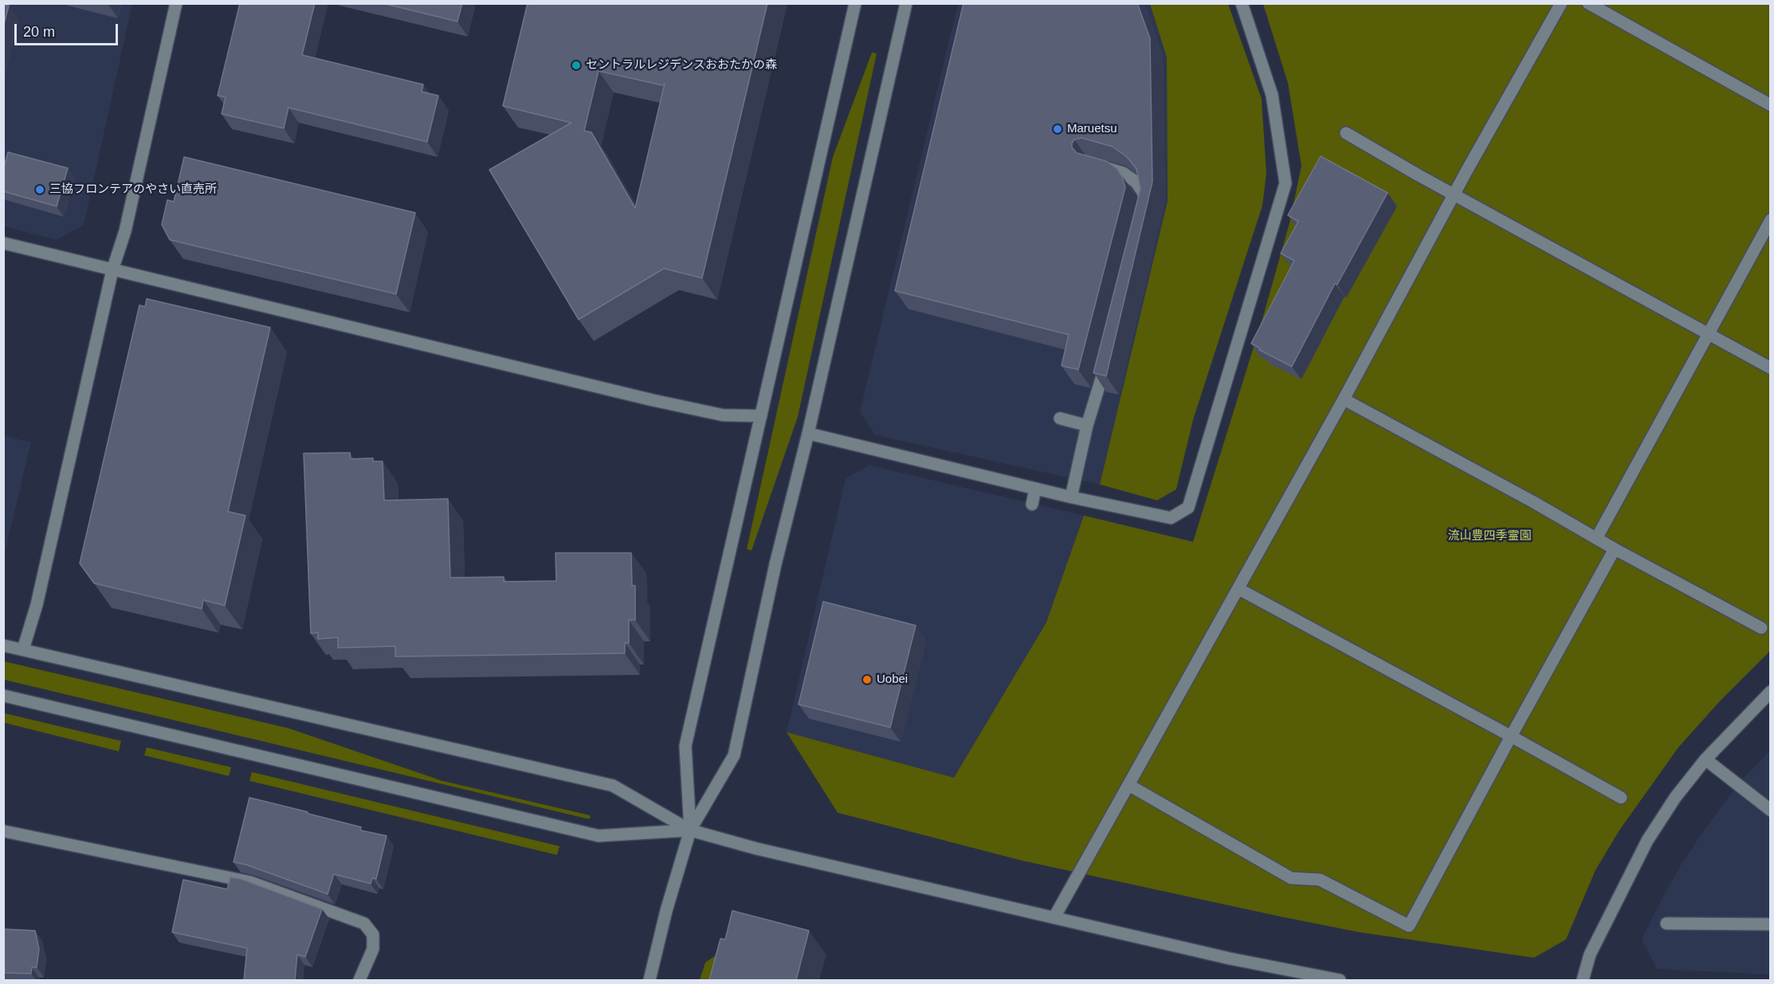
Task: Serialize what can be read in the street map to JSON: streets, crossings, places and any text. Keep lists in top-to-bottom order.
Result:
{
  "parks": ["流山豊四季霊園"],
  "places": [
    "セントラルレジデンスおおたかの森",
    "Maruetsu",
    "三協フロンテアのやさい直売所",
    "Uobei"
  ],
  "scale_bar": "20 m"
}
